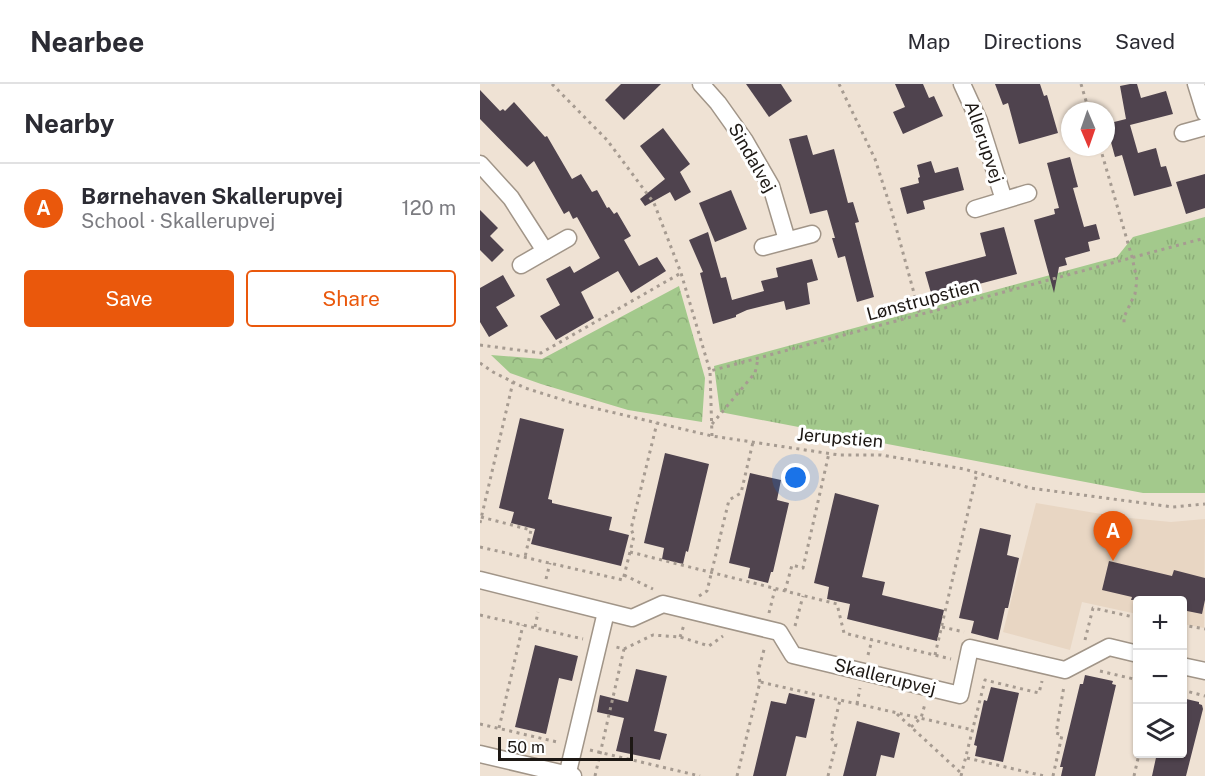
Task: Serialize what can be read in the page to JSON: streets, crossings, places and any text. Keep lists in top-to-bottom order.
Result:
{
  "streets": {
    "street": ["Allerupvej", "Sindalvej", "Skallerupvej"],
    "path": ["Lønstrupstien", "Jerupstien"]
  },
  "scale_bar": "50 m",
  "north": "bottom",
  "page": {
    "header": "Nearbee",
    "nav": ["Map", "Directions", "Saved"],
    "heading": "Nearby",
    "list": [
      {
        "mark": "A",
        "name": "Børnehaven Skallerupvej",
        "note": "School · Skallerupvej",
        "value": "120 m"
      }
    ],
    "buttons": ["Save", "Share"],
    "pins": "A",
    "map_buttons": ["+", "−"],
    "scale": "50 m"
  }
}
